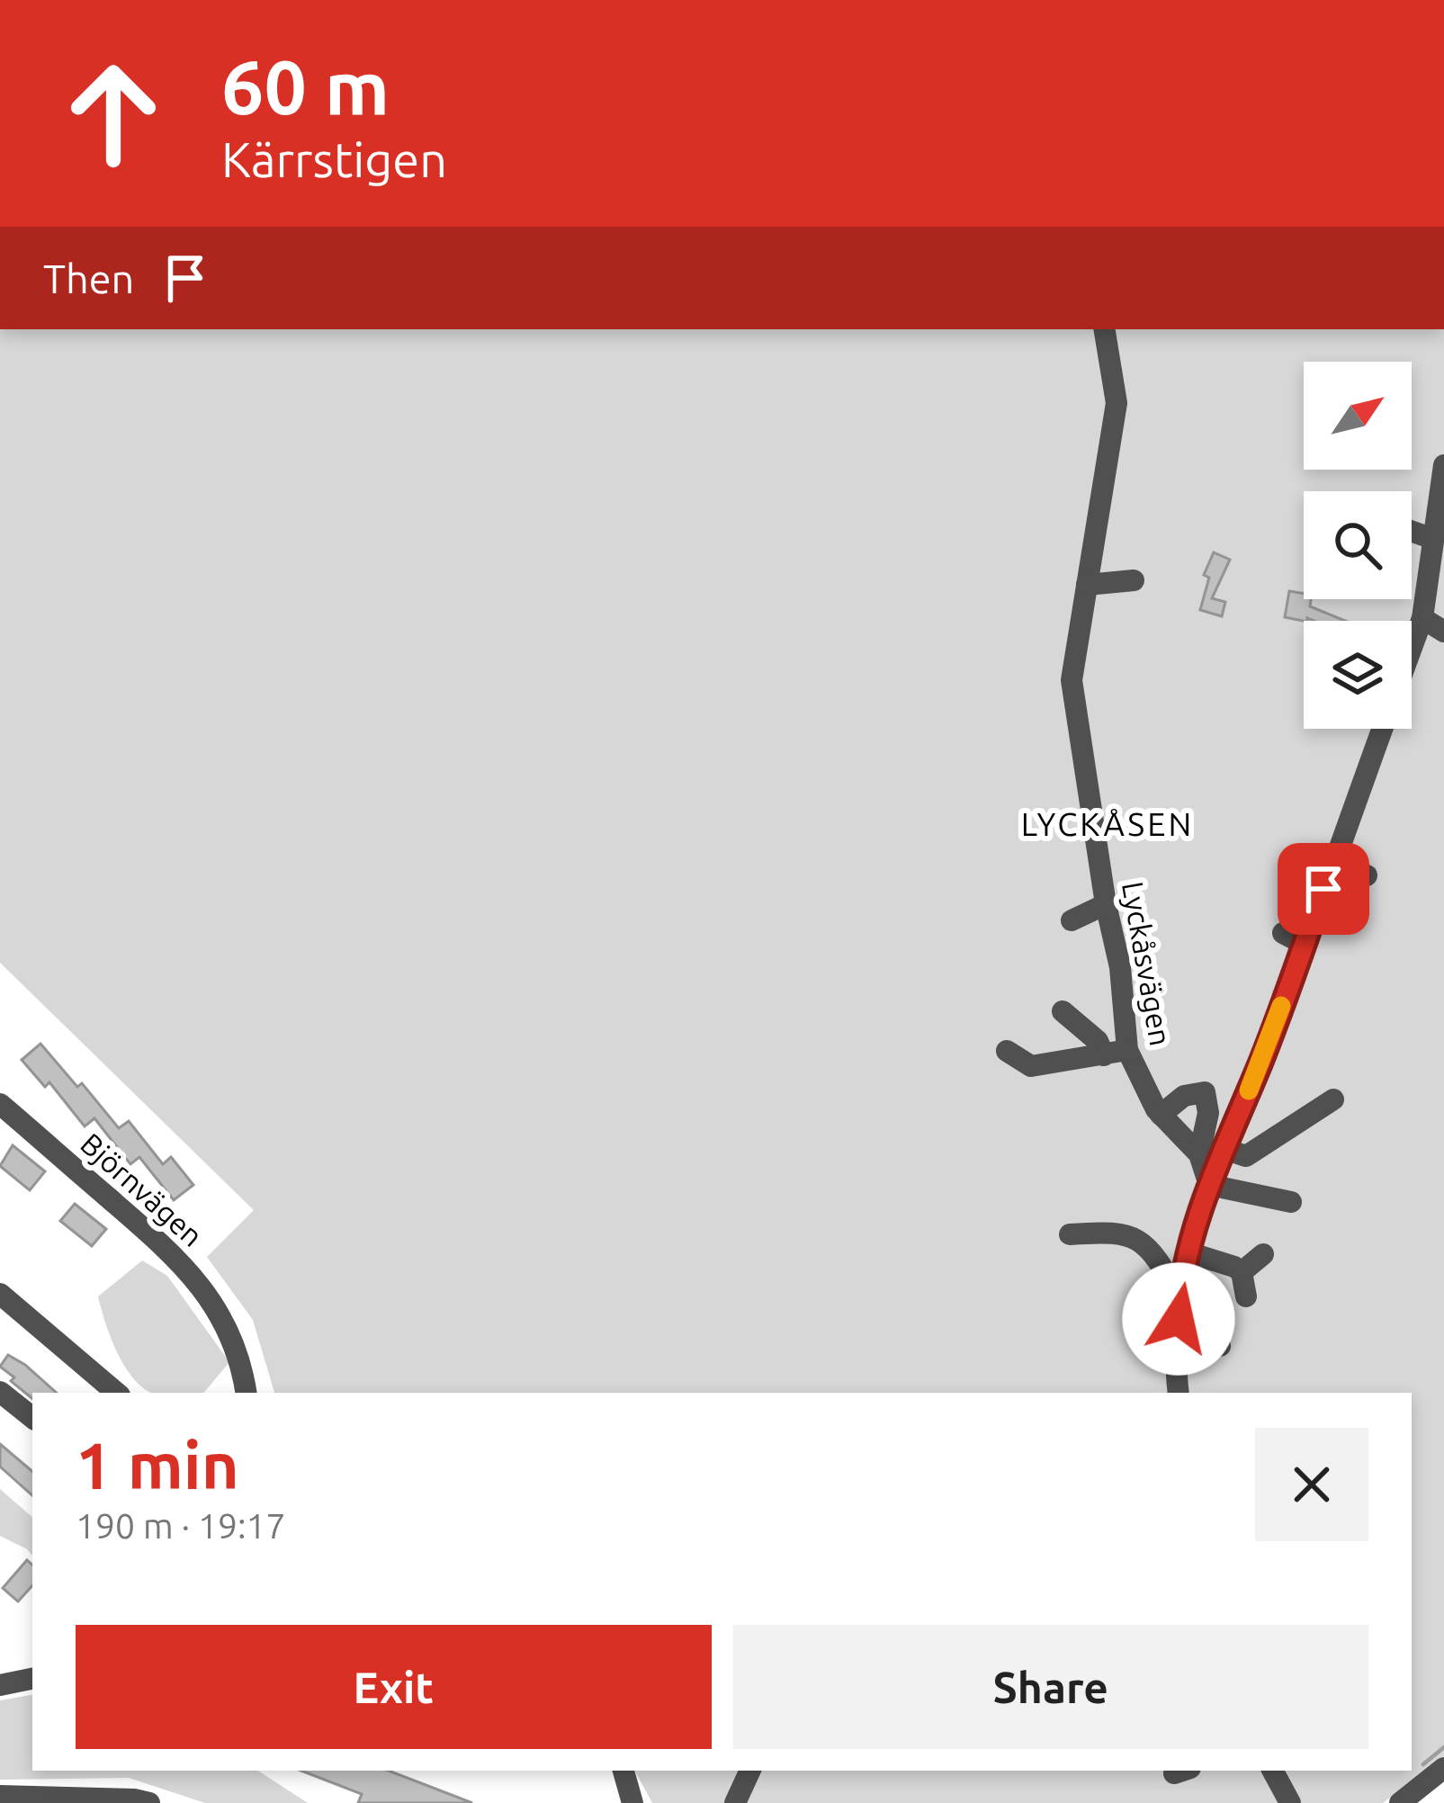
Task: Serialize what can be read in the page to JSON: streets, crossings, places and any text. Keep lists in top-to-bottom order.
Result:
{
  "streets": {
    "street": ["Lyckåsvägen", "Björnvägen"]
  },
  "districts": ["LYCKÅSEN"],
  "north": "top right",
  "page": {
    "turn": ["60 m", "Kärrstigen"],
    "then": "Then",
    "heading": ["1 min", "190 m · 19:17"],
    "buttons": ["Exit", "Share"]
  }
}
